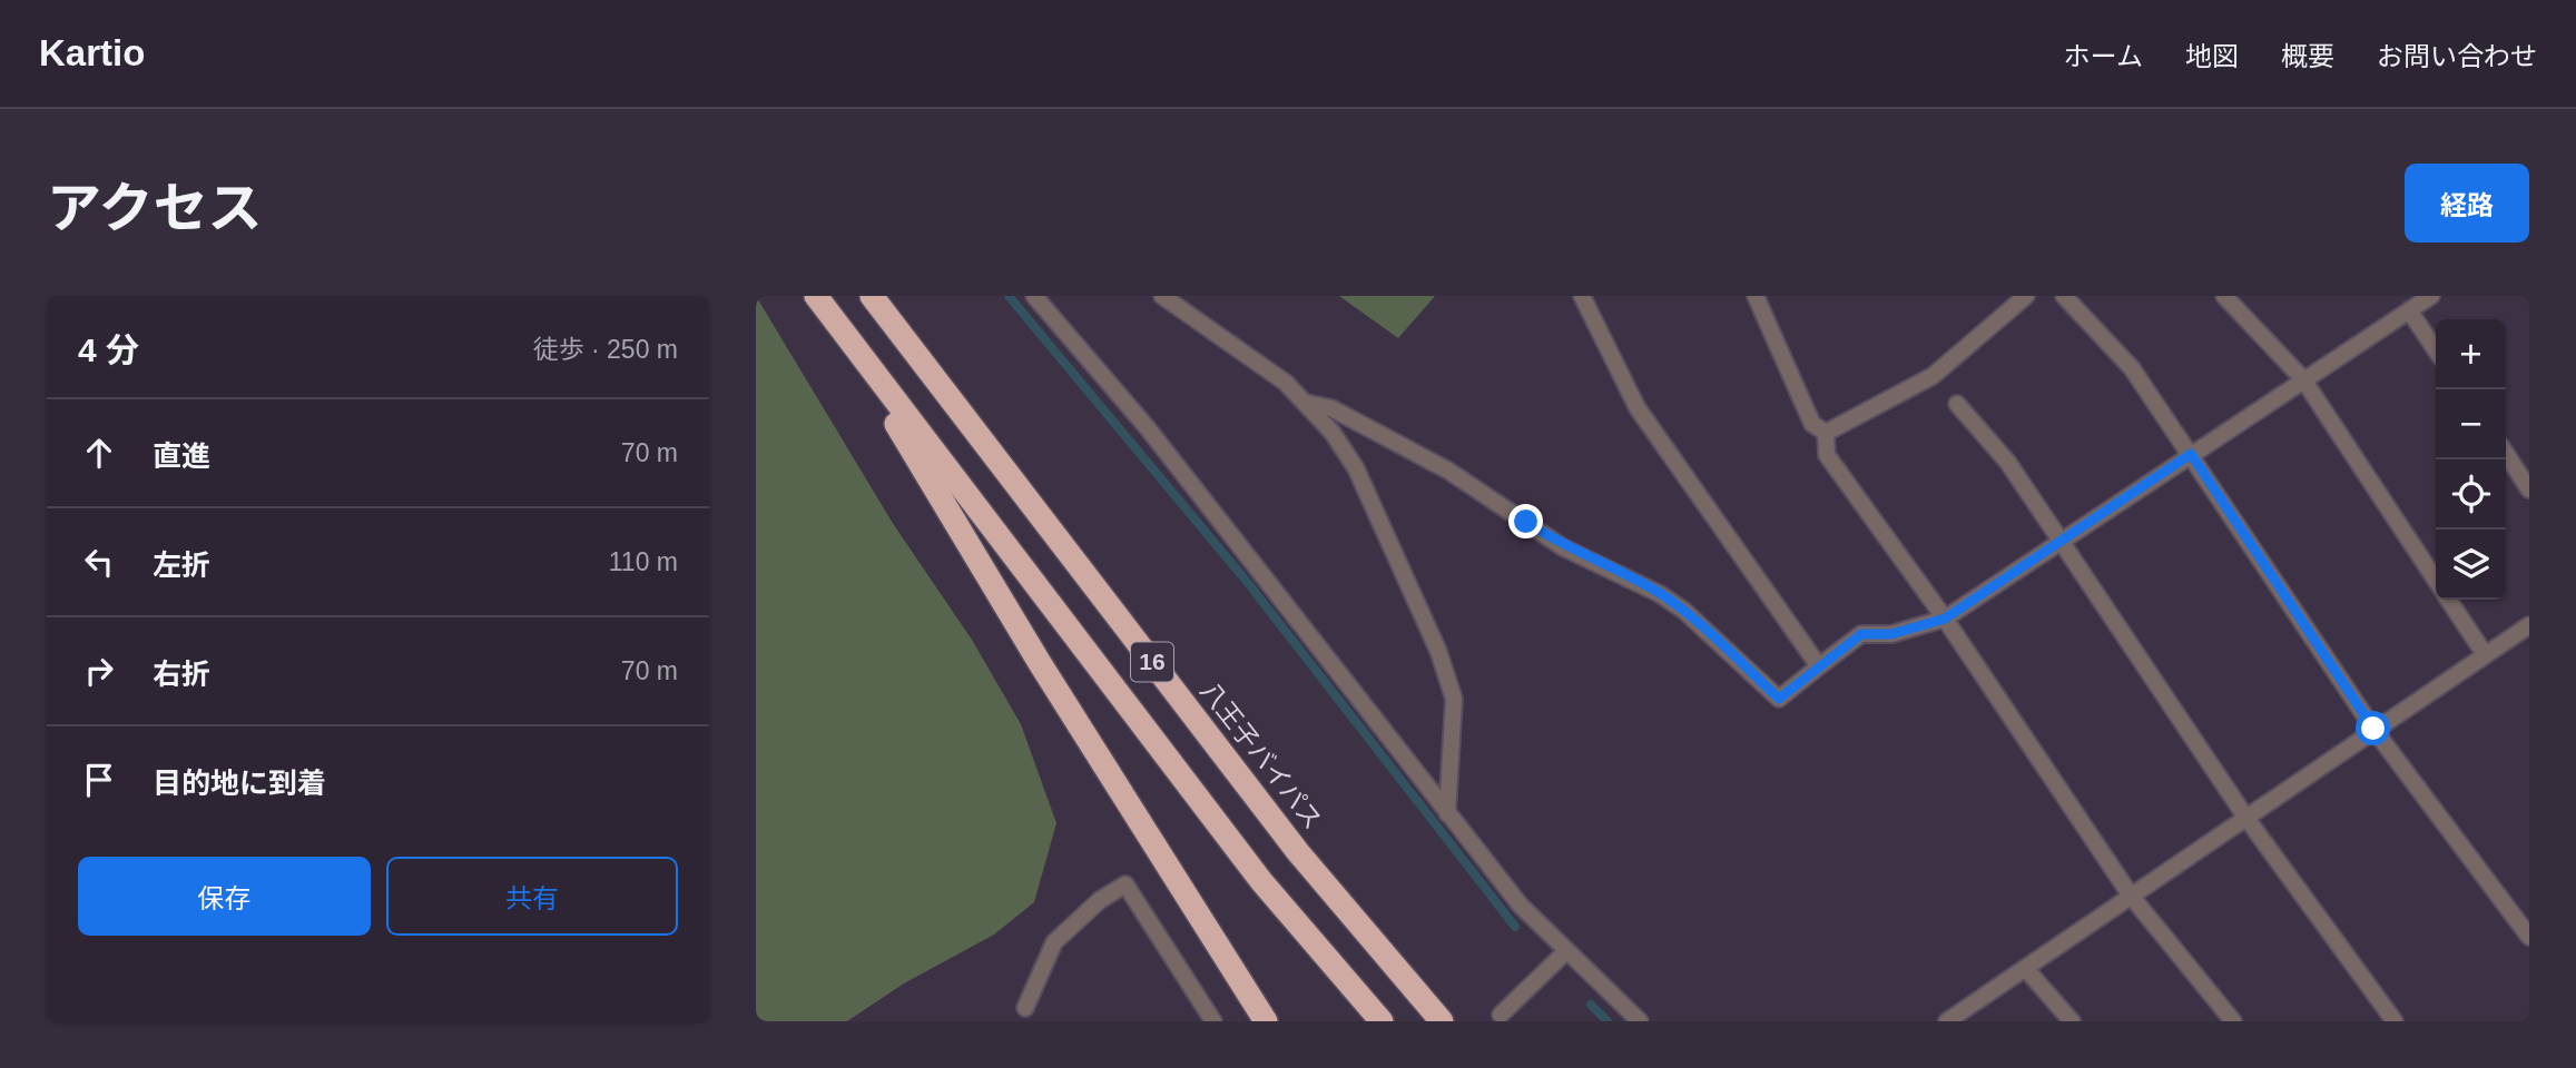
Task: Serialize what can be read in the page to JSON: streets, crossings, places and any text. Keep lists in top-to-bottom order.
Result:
{
  "streets": {
    "highway": ["16", "八王子バイパス"]
  },
  "page": {
    "header": "Kartio",
    "nav": [
      "ホーム",
      "地図",
      "概要",
      "お問い合わせ"
    ],
    "title": "アクセス",
    "buttons": [
      "経路",
      ["保存", "共有"]
    ],
    "heading": ["4 分", "徒歩 · 250 m"],
    "map_buttons": ["+", "−"],
    "list": [
      ["直進", "70 m"],
      ["左折", "110 m"],
      ["右折", "70 m"],
      "目的地に到着"
    ]
  }
}
